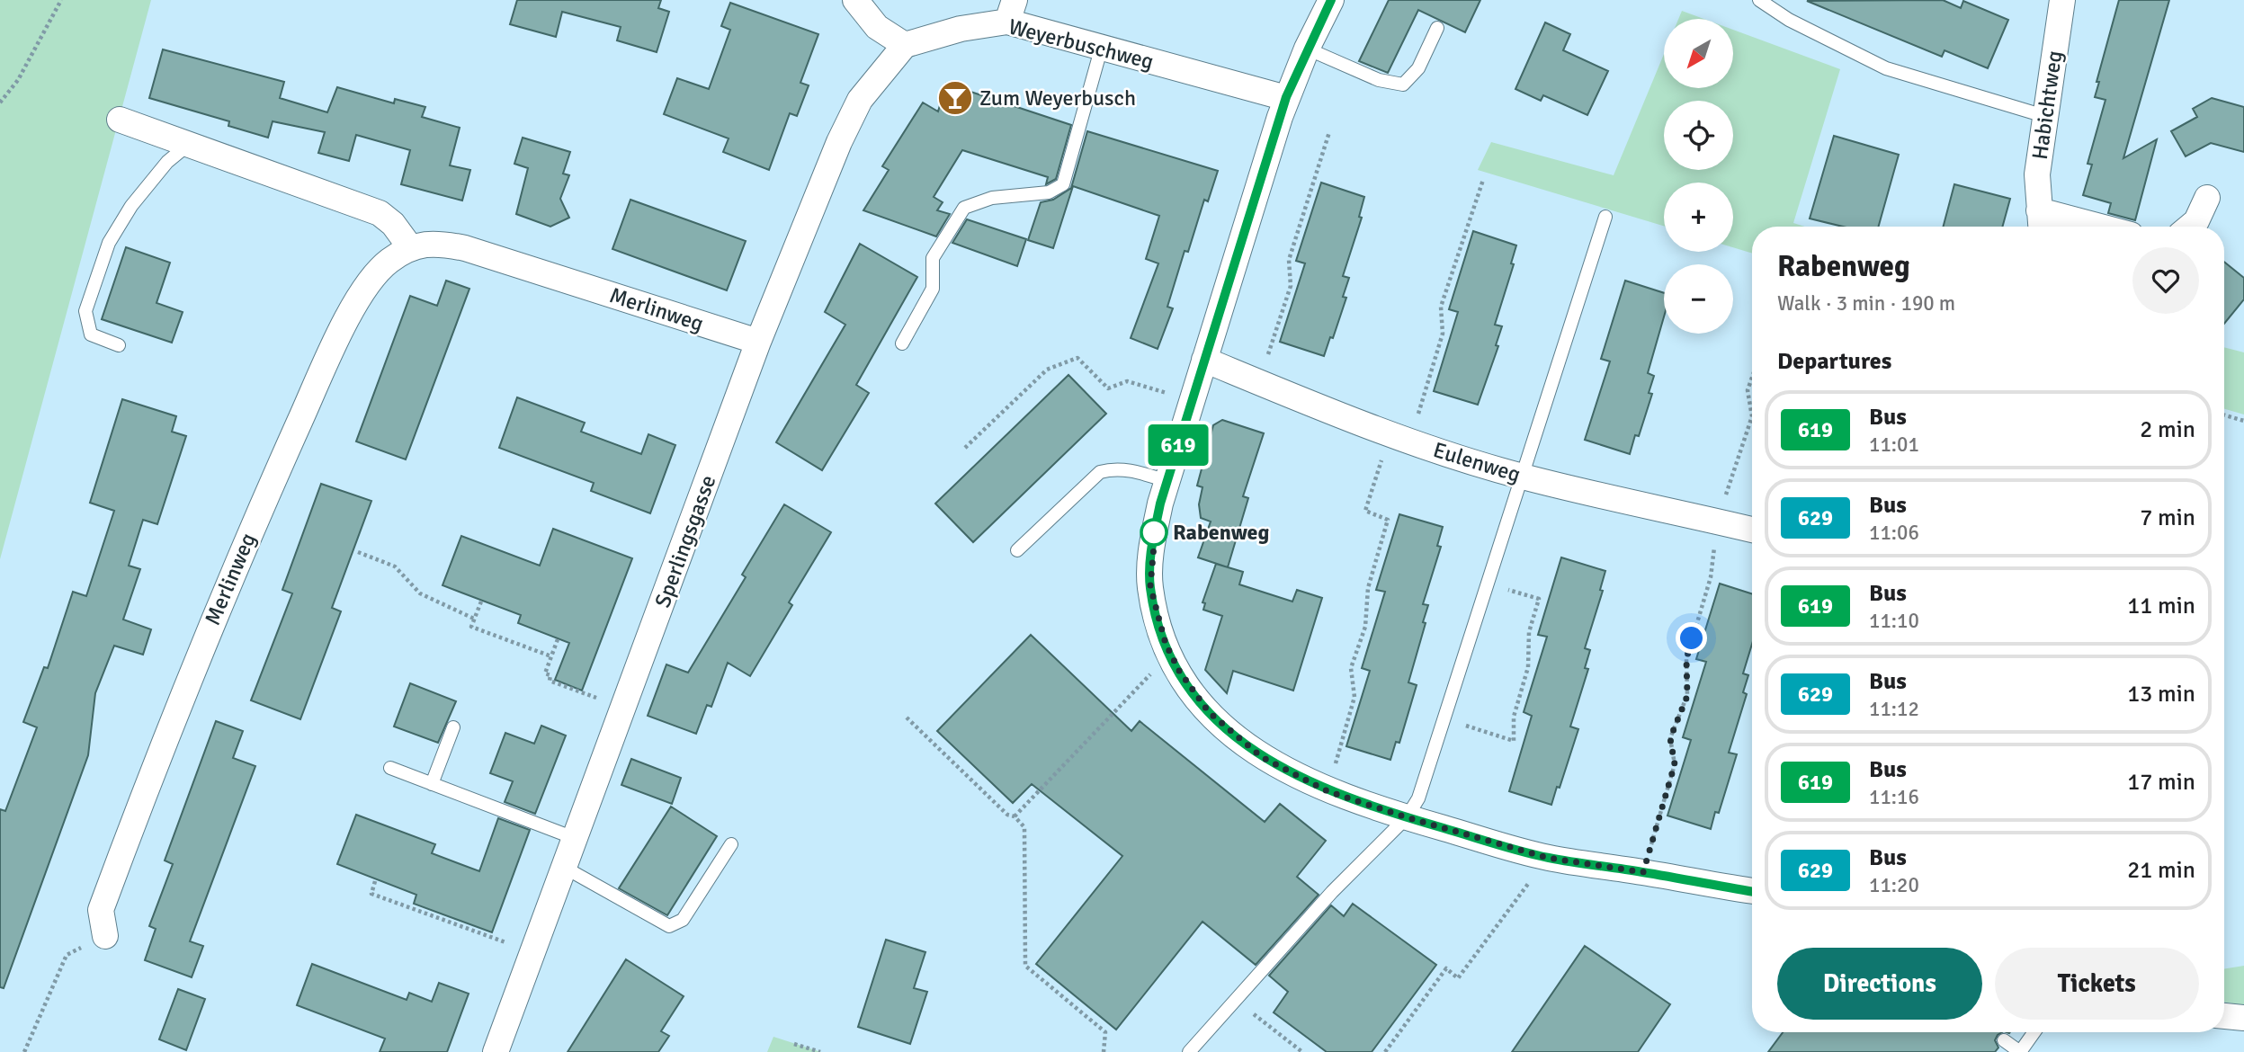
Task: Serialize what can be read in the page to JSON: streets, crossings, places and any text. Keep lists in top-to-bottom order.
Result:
{
  "streets": {
    "street": [
      "Weyerbuschweg",
      "Habichtweg",
      "Merlinweg",
      "Eulenweg",
      "Sperlingsgasse"
    ]
  },
  "crossings": [
    ["Weyerbuschweg", "Sperlingsgasse"],
    ["Merlinweg", "Sperlingsgasse"]
  ],
  "places": {
    "bar": ["Zum Weyerbusch"],
    "other": ["Rabenweg"]
  },
  "lines": ["bus line 619"],
  "north": "bottom left",
  "page": {
    "on_map": "619",
    "map_buttons": ["+", "−"],
    "heading": [
      ["Rabenweg", "Walk · 3 min · 190 m"],
      "Departures"
    ],
    "list": [
      {
        "mark": "619",
        "name": "Bus",
        "note": "11:01",
        "value": "2 min"
      },
      {
        "mark": "629",
        "name": "Bus",
        "note": "11:06",
        "value": "7 min"
      },
      {
        "mark": "619",
        "name": "Bus",
        "note": "11:10",
        "value": "11 min"
      },
      {
        "mark": "629",
        "name": "Bus",
        "note": "11:12",
        "value": "13 min"
      },
      {
        "mark": "619",
        "name": "Bus",
        "note": "11:16",
        "value": "17 min"
      },
      {
        "mark": "629",
        "name": "Bus",
        "note": "11:20",
        "value": "21 min"
      }
    ],
    "buttons": ["Directions", "Tickets"]
  }
}
